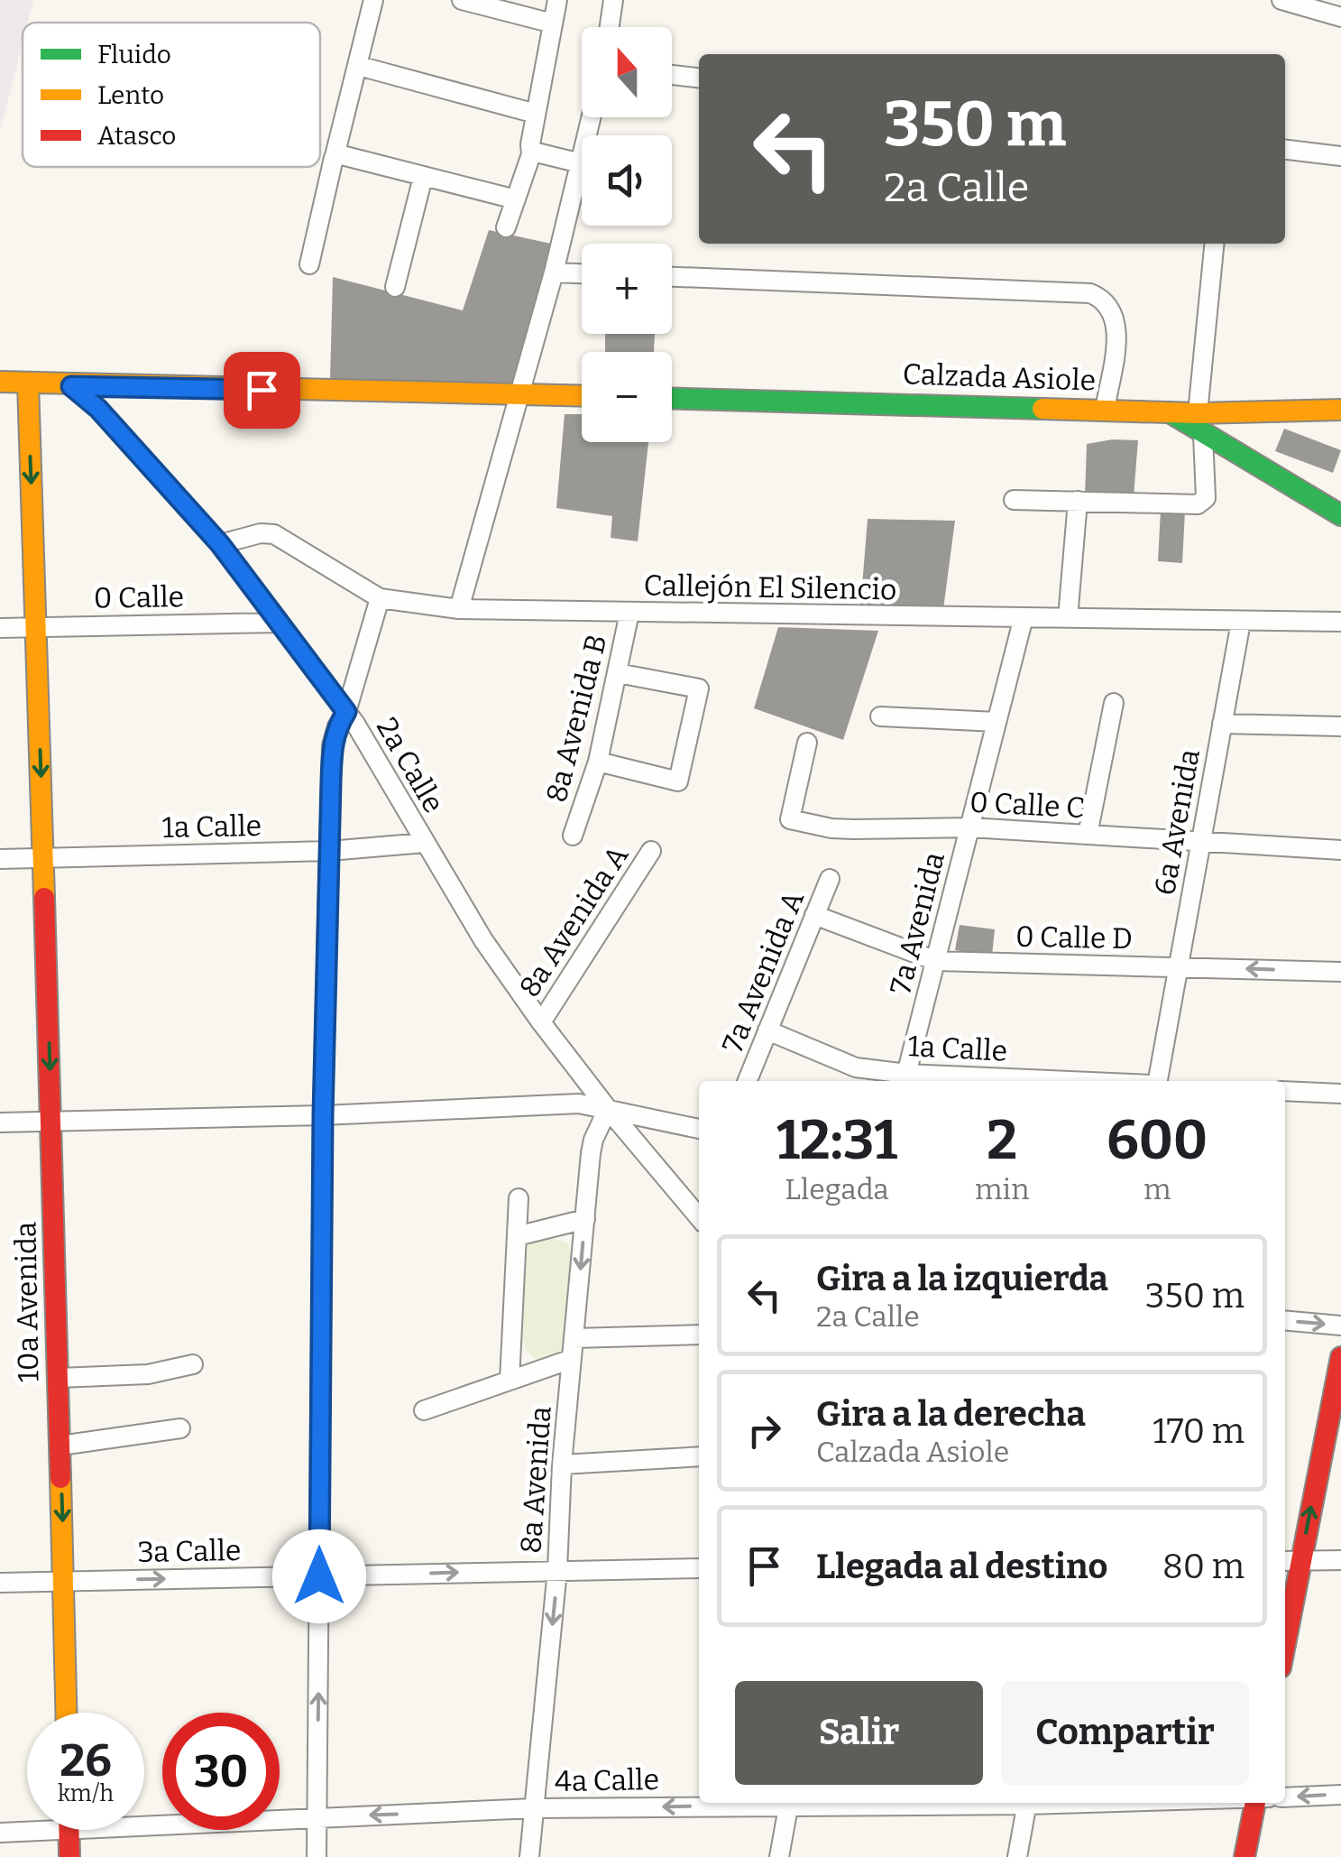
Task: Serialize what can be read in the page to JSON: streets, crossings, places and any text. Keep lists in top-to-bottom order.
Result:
{
  "streets": {
    "main road": ["Calzada Asiole", "10a Avenida"],
    "street": [
      "Callejón El Silencio",
      "0 Calle",
      "8a Avenida B",
      "2a Calle",
      "0 Calle C",
      "6a Avenida",
      "1a Calle",
      "8a Avenida A",
      "7a Avenida",
      "0 Calle D",
      "7a Avenida A",
      "8a Avenida",
      "3a Calle",
      "4a Calle"
    ]
  },
  "crossings": [
    ["Callejón El Silencio", "8a Avenida B"],
    ["Callejón El Silencio", "2a Calle"],
    ["Callejón El Silencio", "6a Avenida"],
    ["Callejón El Silencio", "7a Avenida"],
    ["0 Calle", "2a Calle"],
    ["0 Calle", "10a Avenida"],
    ["2a Calle", "1a Calle"],
    ["2a Calle", "8a Avenida A"],
    ["2a Calle", "8a Avenida"],
    ["0 Calle C", "6a Avenida"],
    ["0 Calle C", "7a Avenida"],
    ["6a Avenida", "0 Calle D"],
    ["1a Calle", "7a Avenida"],
    ["1a Calle", "7a Avenida A"],
    ["1a Calle", "10a Avenida"],
    ["7a Avenida", "0 Calle D"],
    ["0 Calle D", "7a Avenida A"],
    ["10a Avenida", "3a Calle"],
    ["8a Avenida", "3a Calle"],
    ["8a Avenida", "4a Calle"]
  ],
  "one_way": ["10a Avenida", "3a Calle", "4a Calle"],
  "legend": ["Fluido", "Lento", "Atasco"],
  "north": "top",
  "page": {
    "map_buttons": ["+", "−"],
    "turn": ["350 m", "2a Calle"],
    "eta": [
      "12:31",
      "Llegada",
      "2",
      "min",
      "600",
      "m"
    ],
    "list": [
      {
        "name": "Gira a la izquierda",
        "note": "2a Calle",
        "value": "350 m"
      },
      {
        "name": "Gira a la derecha",
        "note": "Calzada Asiole",
        "value": "170 m"
      },
      {
        "name": "Llegada al destino",
        "value": "80 m"
      }
    ],
    "buttons": ["Salir", "Compartir"],
    "speed": "26 km/h",
    "limit": "30"
  }
}
